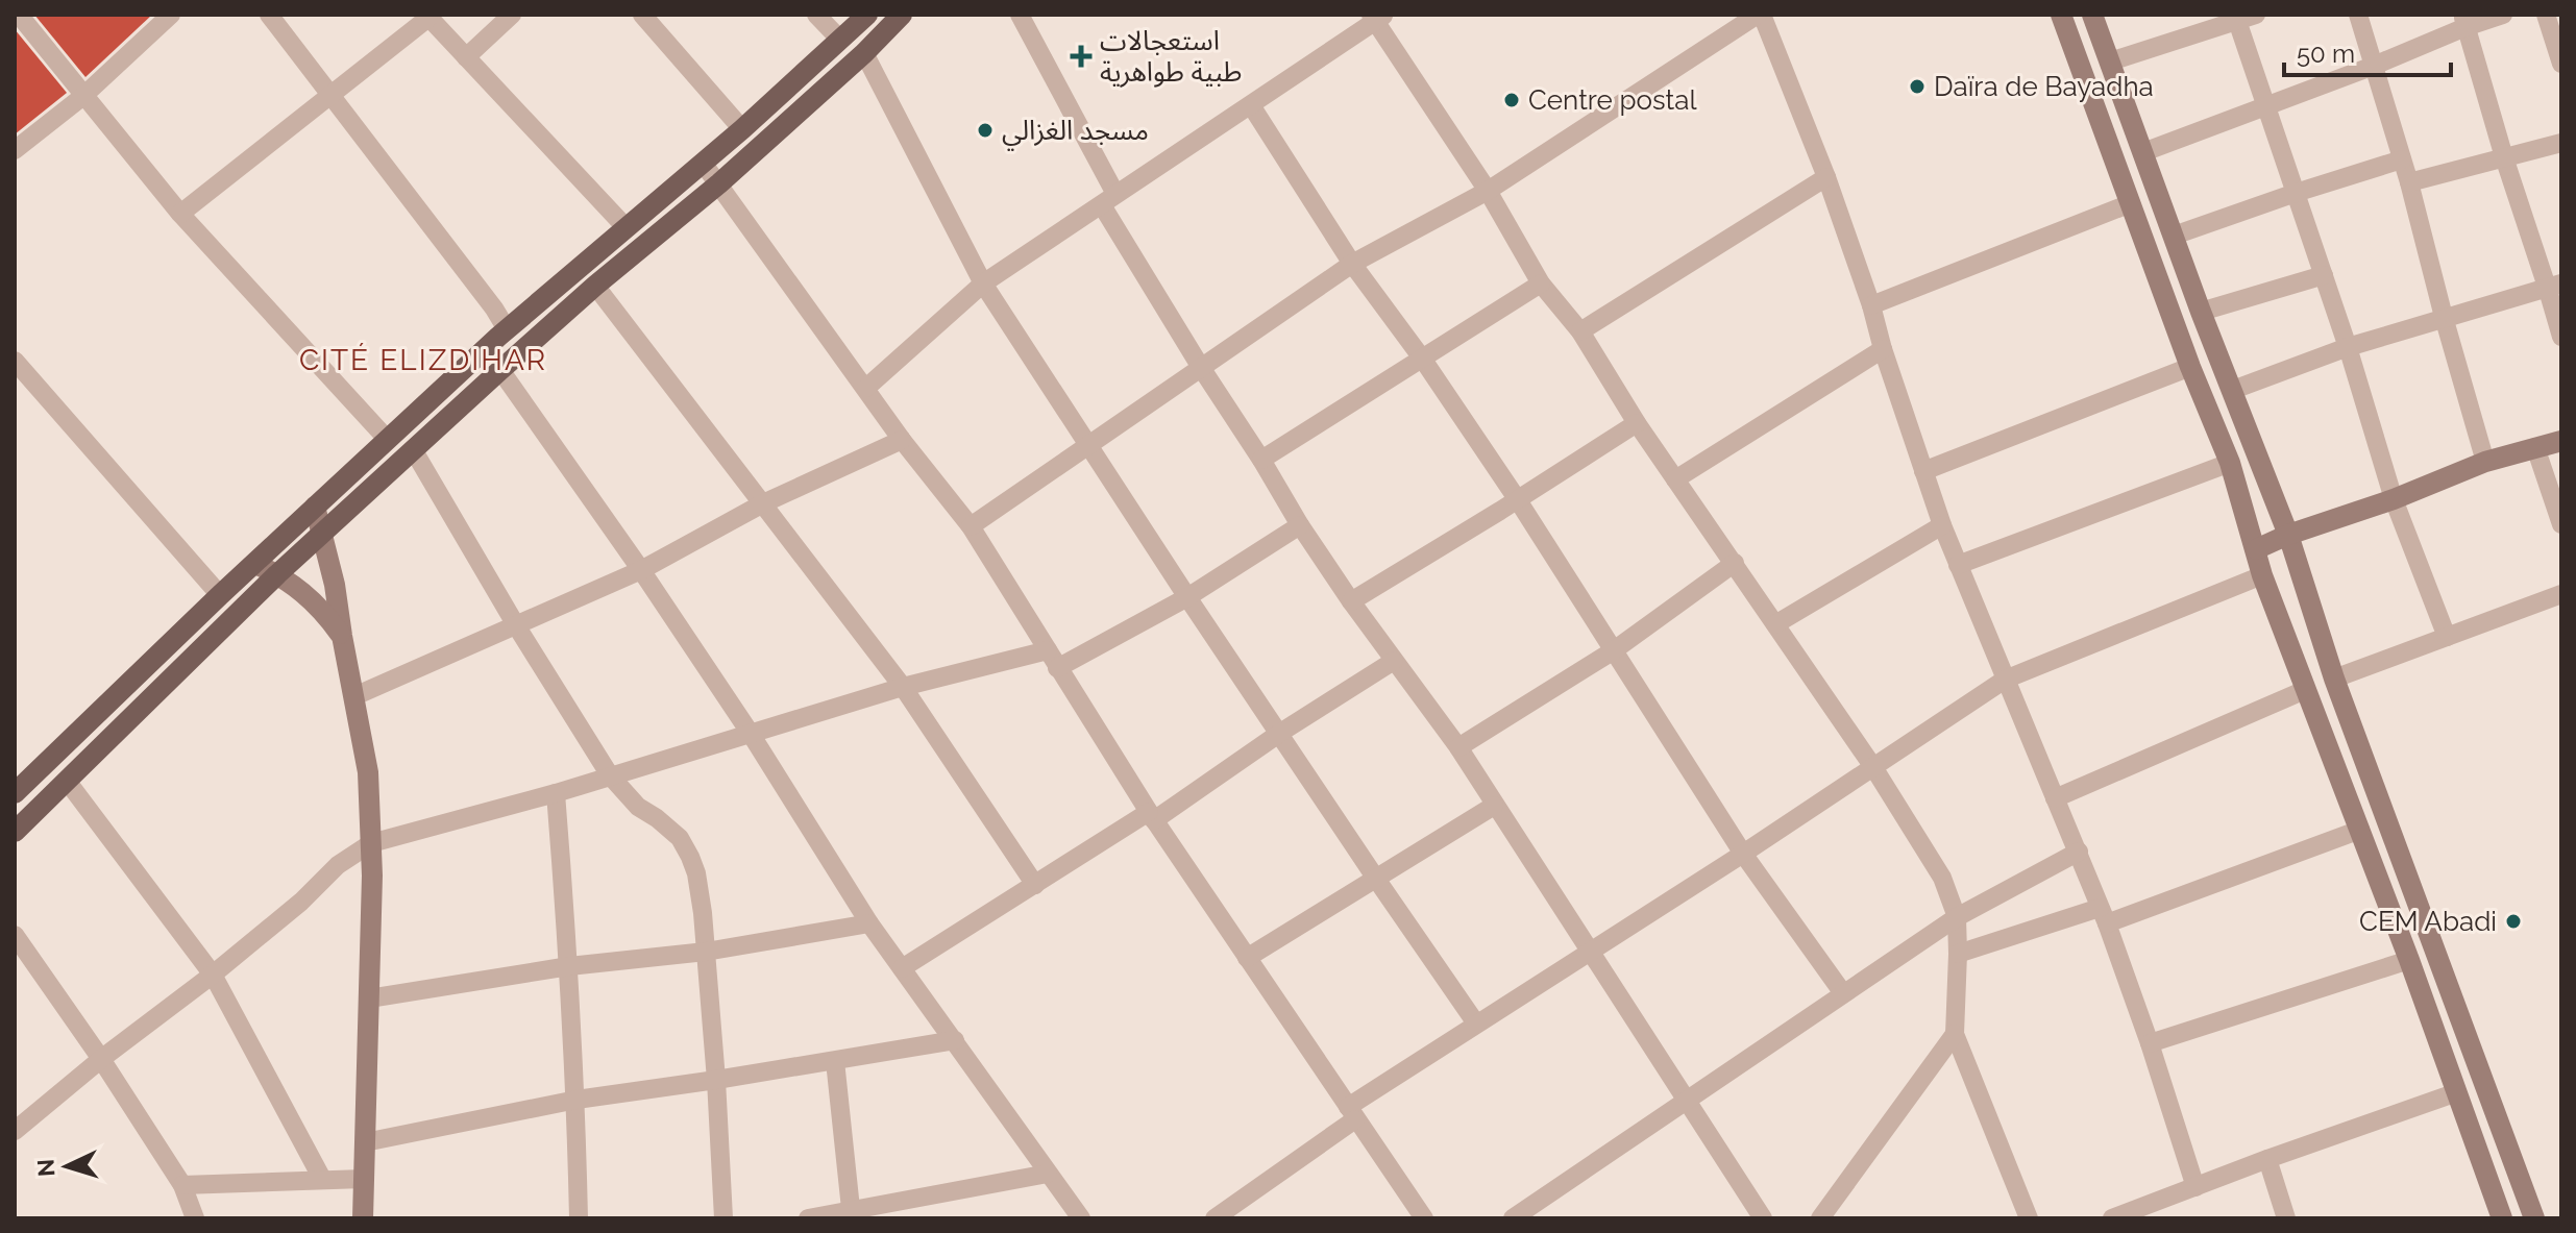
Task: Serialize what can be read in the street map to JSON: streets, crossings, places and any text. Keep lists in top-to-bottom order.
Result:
{
  "districts": ["CITÉ ELIZDIHAR"],
  "places": {
    "health": ["استعجالات طبية طواهرية"],
    "other": [
      "Daïra de Bayadha",
      "Centre postal",
      "مسجد الغزالي",
      "CEM Abadi"
    ]
  },
  "scale_bar": "50 m",
  "north": "left"
}
